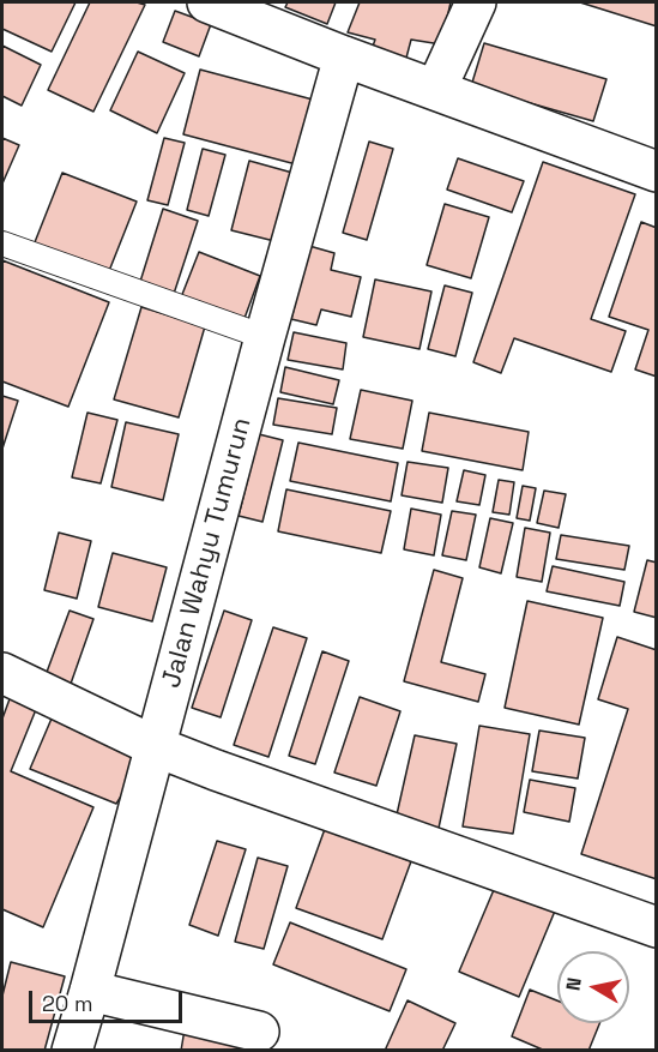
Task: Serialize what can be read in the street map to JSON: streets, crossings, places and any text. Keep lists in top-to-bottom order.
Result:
{
  "streets": {
    "street": ["Jalan Wahyu Tumurun"]
  },
  "scale_bar": "20 m",
  "north": "left"
}
